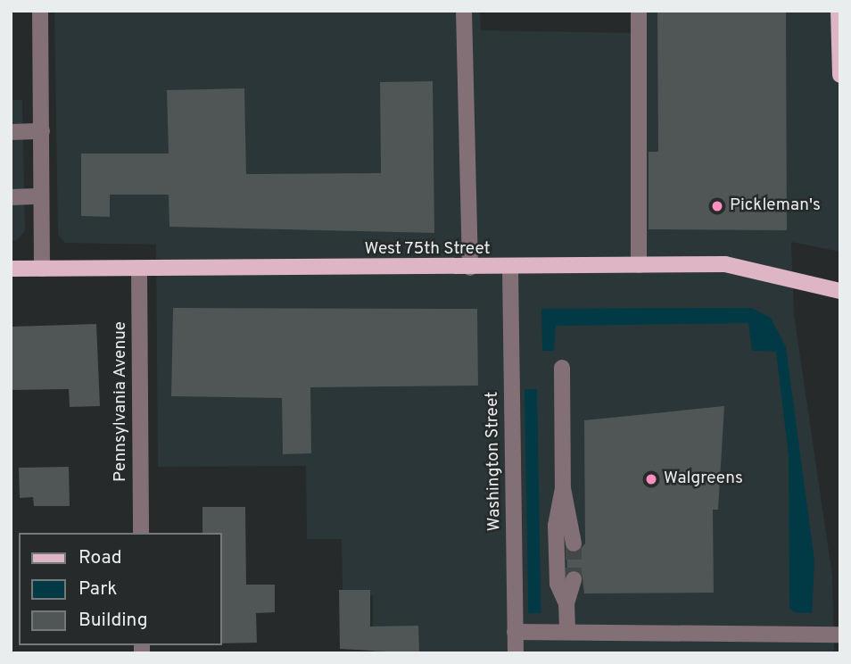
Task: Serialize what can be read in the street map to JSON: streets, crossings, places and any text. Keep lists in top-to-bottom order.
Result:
{
  "streets": {
    "main road": ["West 75th Street"],
    "street": ["Pennsylvania Avenue", "Washington Street"]
  },
  "crossings": [
    ["West 75th Street", "Pennsylvania Avenue"],
    ["West 75th Street", "Washington Street"]
  ],
  "places": ["Pickleman's", "Walgreens"],
  "legend": ["Road", "Park", "Building"]
}
